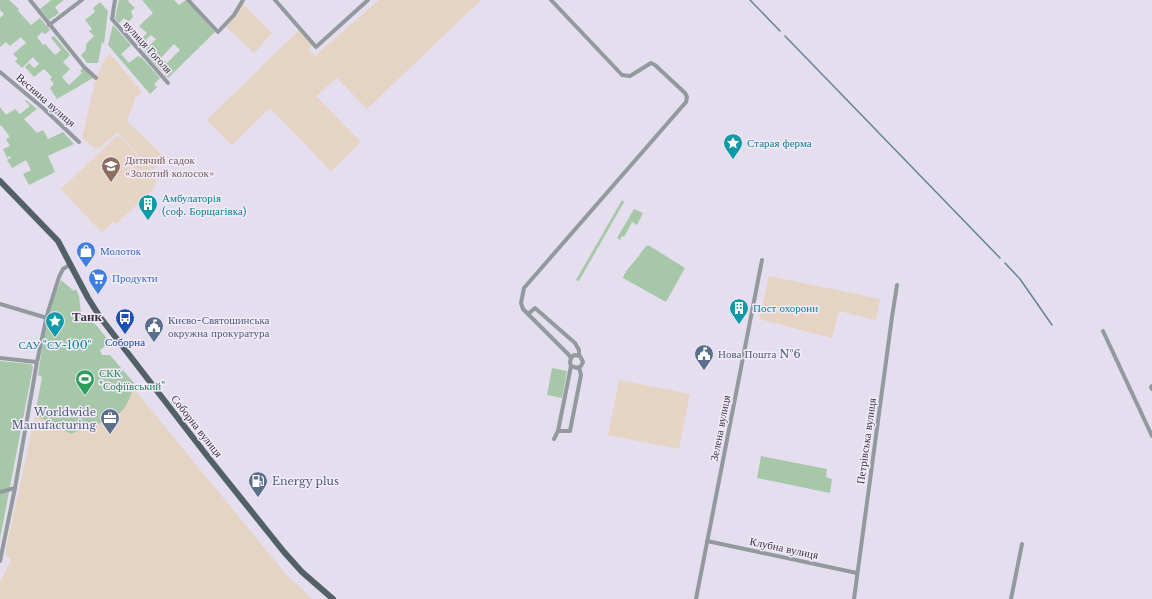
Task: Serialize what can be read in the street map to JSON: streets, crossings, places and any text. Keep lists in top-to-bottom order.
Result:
{
  "streets": {
    "main road": ["Соборна вулиця"],
    "street": [
      "вулиця Гоголя",
      "Весняна вулиця",
      "Зелена вулиця",
      "Петрівська вулиця",
      "Клубна вулиця"
    ]
  },
  "crossings": [
    ["Зелена вулиця", "Клубна вулиця"],
    ["Петрівська вулиця", "Клубна вулиця"]
  ],
  "districts": ["Танк"],
  "places": {
    "place": ["Старая ферма", "САУ \"СУ-100\""],
    "school or university": ["Дитячий садок «Золотий колосок»"],
    "building": ["Амбулаторія (соф. Борщагівка)", "Пост охорони"],
    "shop": ["Молоток"],
    "supermarket": ["Продукти"],
    "bus stop": ["Соборна"],
    "public building": ["Києво-Святошинська окружна прокуратура", "Нова Пошта №6"],
    "sports": ["СКК \"Софіївський\""],
    "office": ["Worldwide Manufacturing"],
    "fuel station": ["Energy plus"]
  }
}
